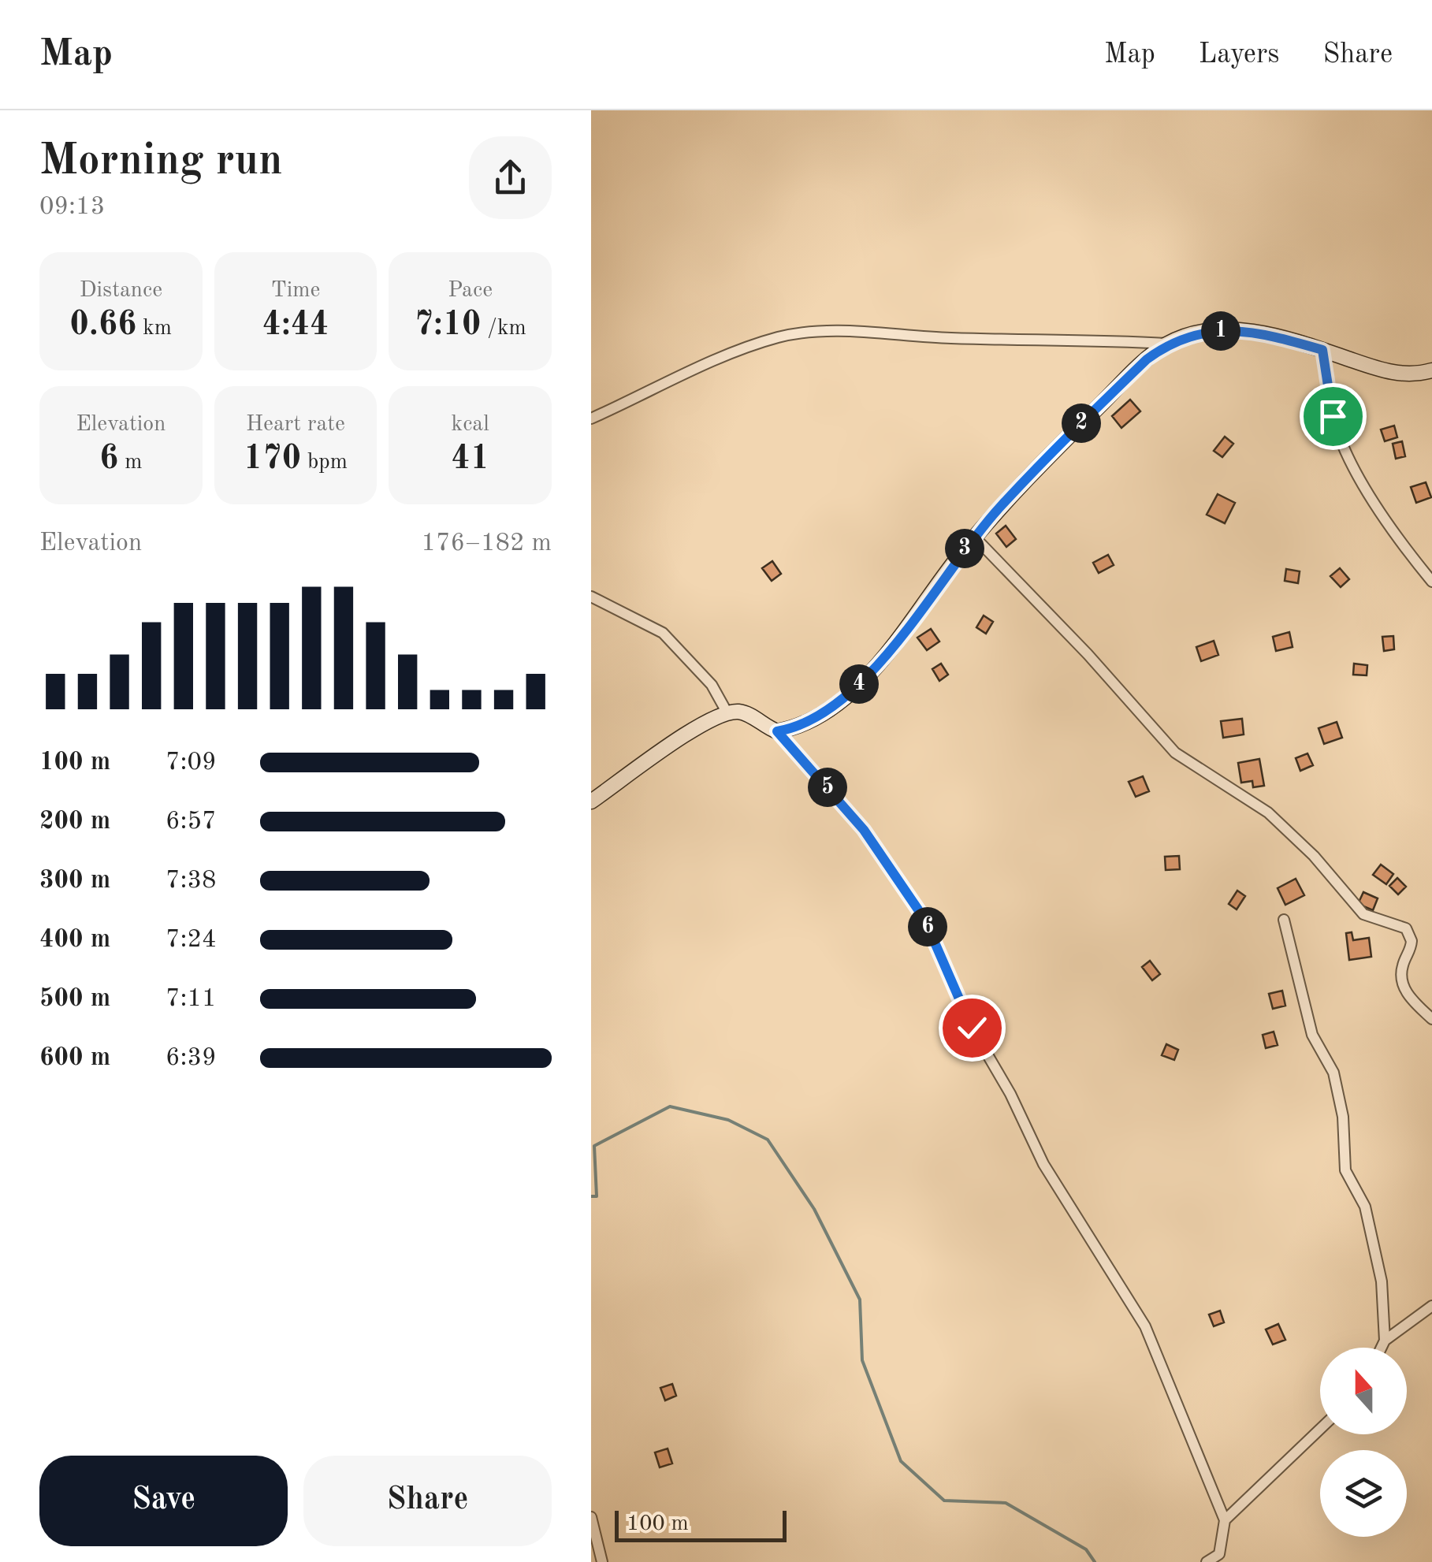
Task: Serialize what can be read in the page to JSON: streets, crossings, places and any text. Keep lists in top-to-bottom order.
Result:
{
  "scale_bar": "100 m",
  "north": "top",
  "page": {
    "header": "Map",
    "nav": ["Map", "Layers", "Share"],
    "heading": ["Morning run", "09:13"],
    "stats": [
      ["Distance", "0.66 km"],
      ["Time", "4:44"],
      ["Pace", "7:10 /km"],
      ["Elevation", "6 m"],
      ["Heart rate", "170 bpm"],
      ["kcal", "41"]
    ],
    "pins": [
      "1",
      "2",
      "3",
      "4",
      "5",
      "6"
    ],
    "chart": ["Elevation", "176–182 m"],
    "list": [
      {
        "name": "100 m",
        "note": "7:09"
      },
      {
        "name": "200 m",
        "note": "6:57"
      },
      {
        "name": "300 m",
        "note": "7:38"
      },
      {
        "name": "400 m",
        "note": "7:24"
      },
      {
        "name": "500 m",
        "note": "7:11"
      },
      {
        "name": "600 m",
        "note": "6:39"
      }
    ],
    "buttons": ["Save", "Share"],
    "scale": "100 m"
  }
}
